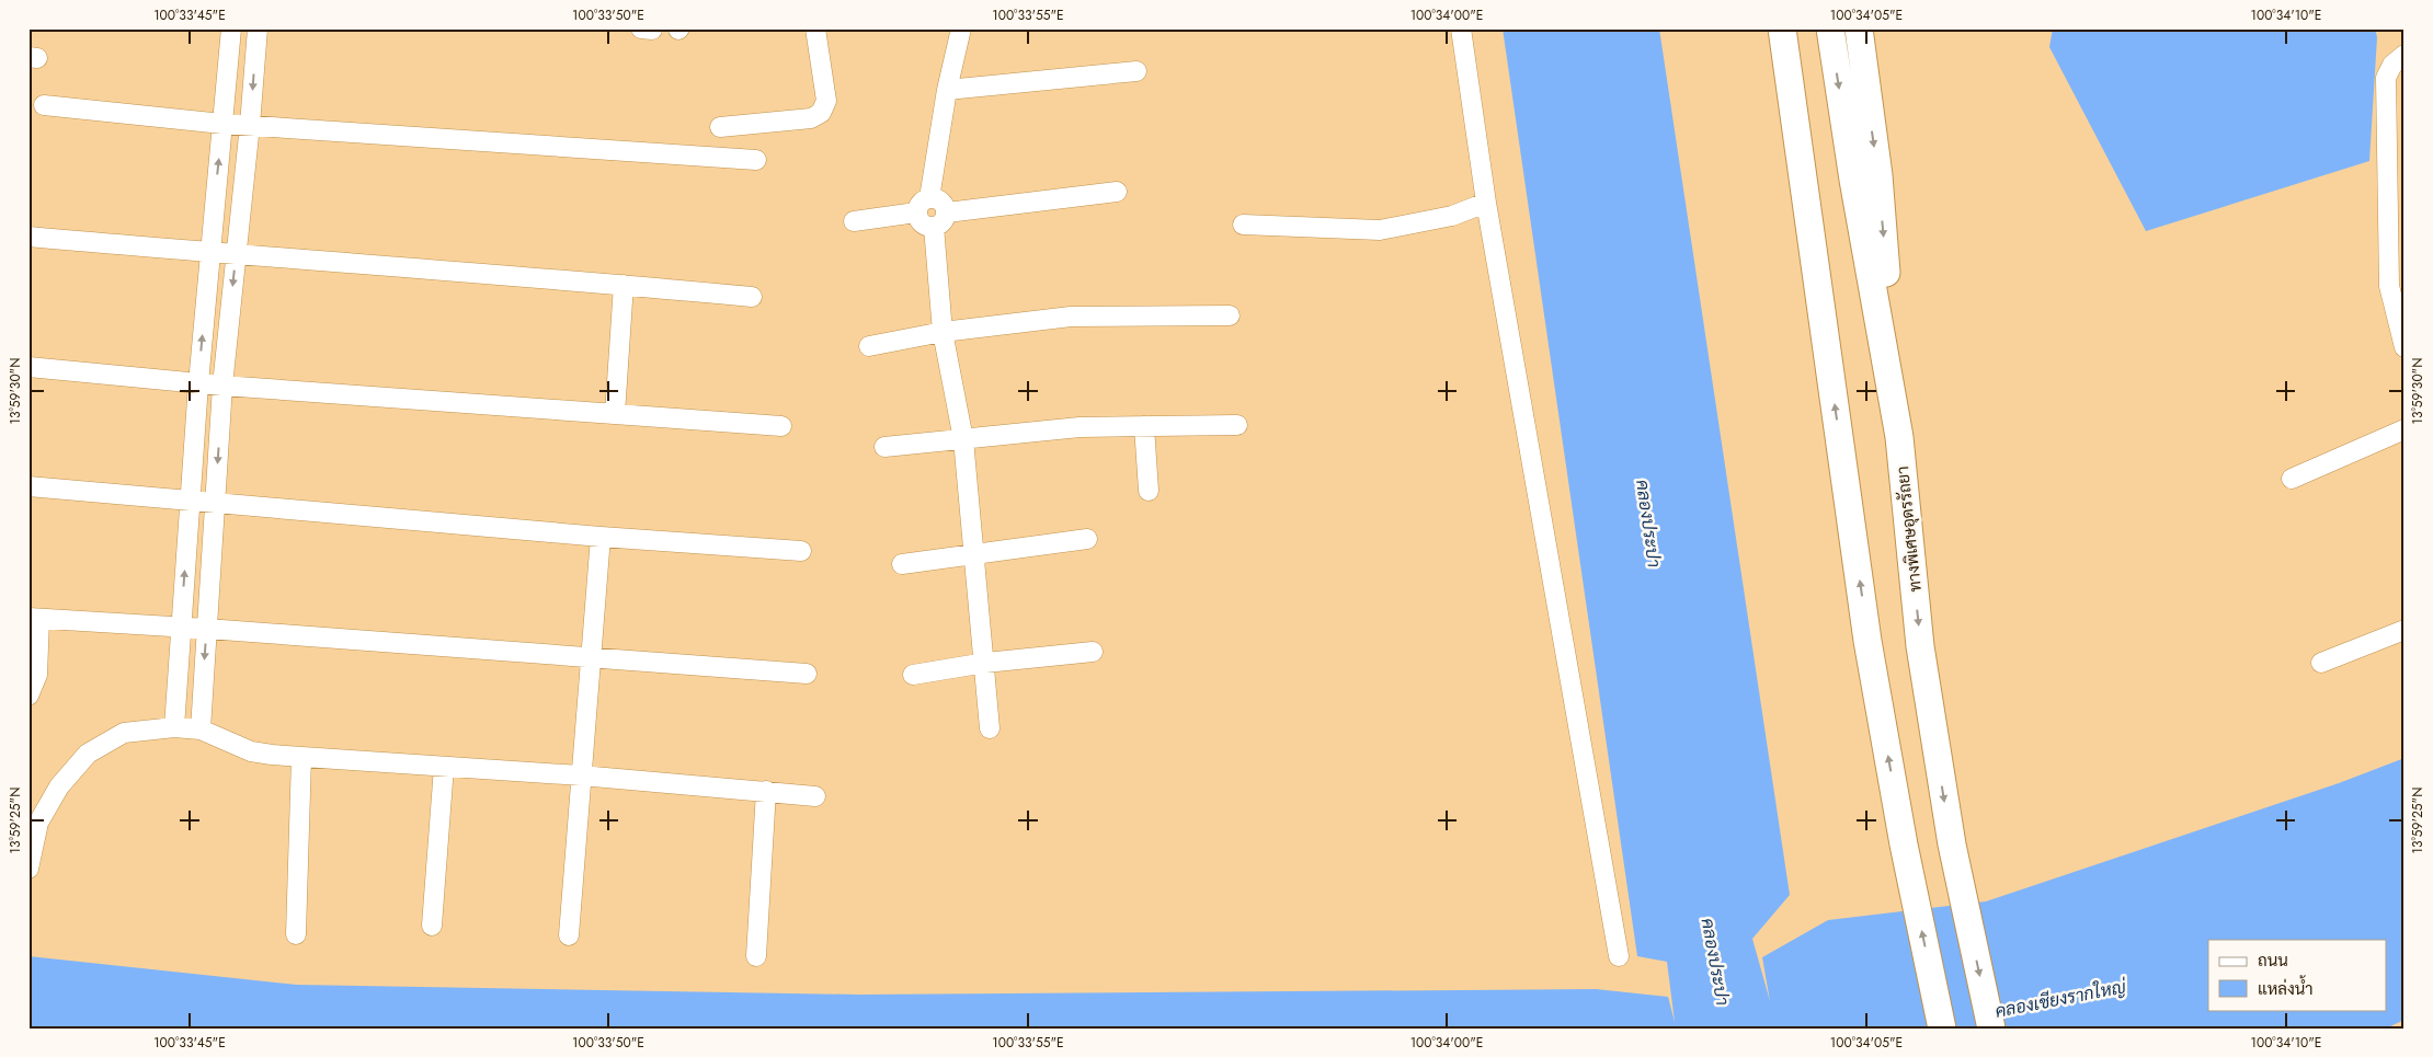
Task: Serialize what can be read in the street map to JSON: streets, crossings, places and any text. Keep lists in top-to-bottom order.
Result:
{
  "streets": {
    "highway": ["ทางพิเศษอุดรรัถยา"]
  },
  "water": ["คลองประปา", "คลองเชียงรากใหญ่"],
  "legend": ["ถนน", "แหล่งน้ำ"],
  "coordinates": [
    "100°33'45\"E",
    "100°33'50\"E",
    "100°33'55\"E",
    "100°34'00\"E",
    "100°34'05\"E",
    "100°34'10\"E",
    "13°59'30\"N",
    "13°59'25\"N"
  ]
}
